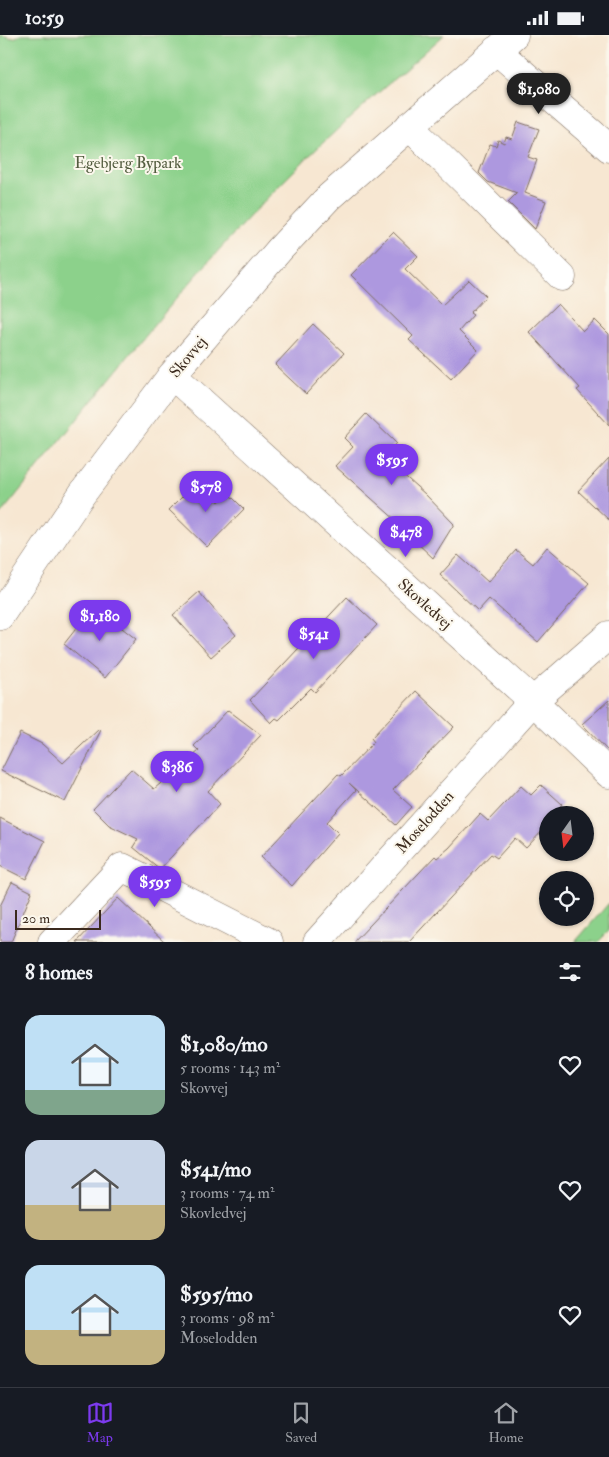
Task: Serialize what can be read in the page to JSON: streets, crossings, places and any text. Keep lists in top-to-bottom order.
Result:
{
  "streets": {
    "street": ["Skovvej", "Skovledvej", "Moselodden"]
  },
  "crossings": [
    ["Skovvej", "Skovledvej"],
    ["Skovledvej", "Moselodden"]
  ],
  "parks": ["Egebjerg Bypark"],
  "scale_bar": "20 m",
  "north": "bottom",
  "page": {
    "status": "10:59",
    "price": [
      "$1,080",
      "$595",
      "$578",
      "$478",
      "$1,180",
      "$541",
      "$386",
      "$595"
    ],
    "scale": "20 m",
    "heading": "8 homes",
    "list": [
      {
        "name": "$1,080/mo",
        "note": "5 rooms · 143 m² · Skovvej"
      },
      {
        "name": "$541/mo",
        "note": "3 rooms · 74 m² · Skovledvej"
      },
      {
        "name": "$595/mo",
        "note": "3 rooms · 98 m² · Moselodden"
      }
    ],
    "tabs": ["Map", "Saved", "Home"]
  }
}
